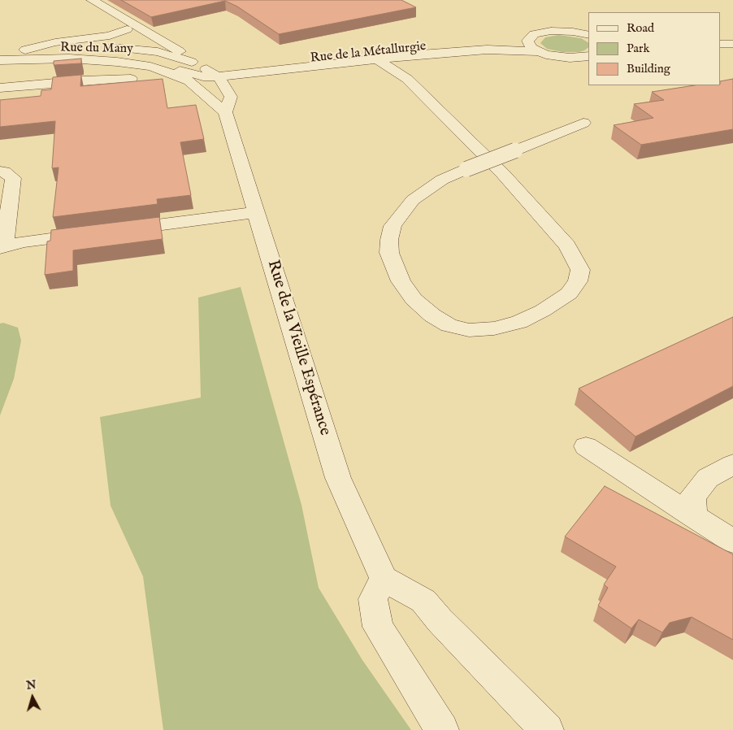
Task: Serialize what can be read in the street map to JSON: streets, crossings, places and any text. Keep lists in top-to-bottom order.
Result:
{
  "streets": {
    "street": ["Rue du Many", "Rue de la Métallurgie", "Rue de la Vieille Espérance"]
  },
  "crossings": [
    ["Rue du Many", "Rue de la Vieille Espérance"],
    ["Rue de la Métallurgie", "Rue de la Vieille Espérance"]
  ],
  "legend": ["Road", "Park", "Building"],
  "north": "top"
}
